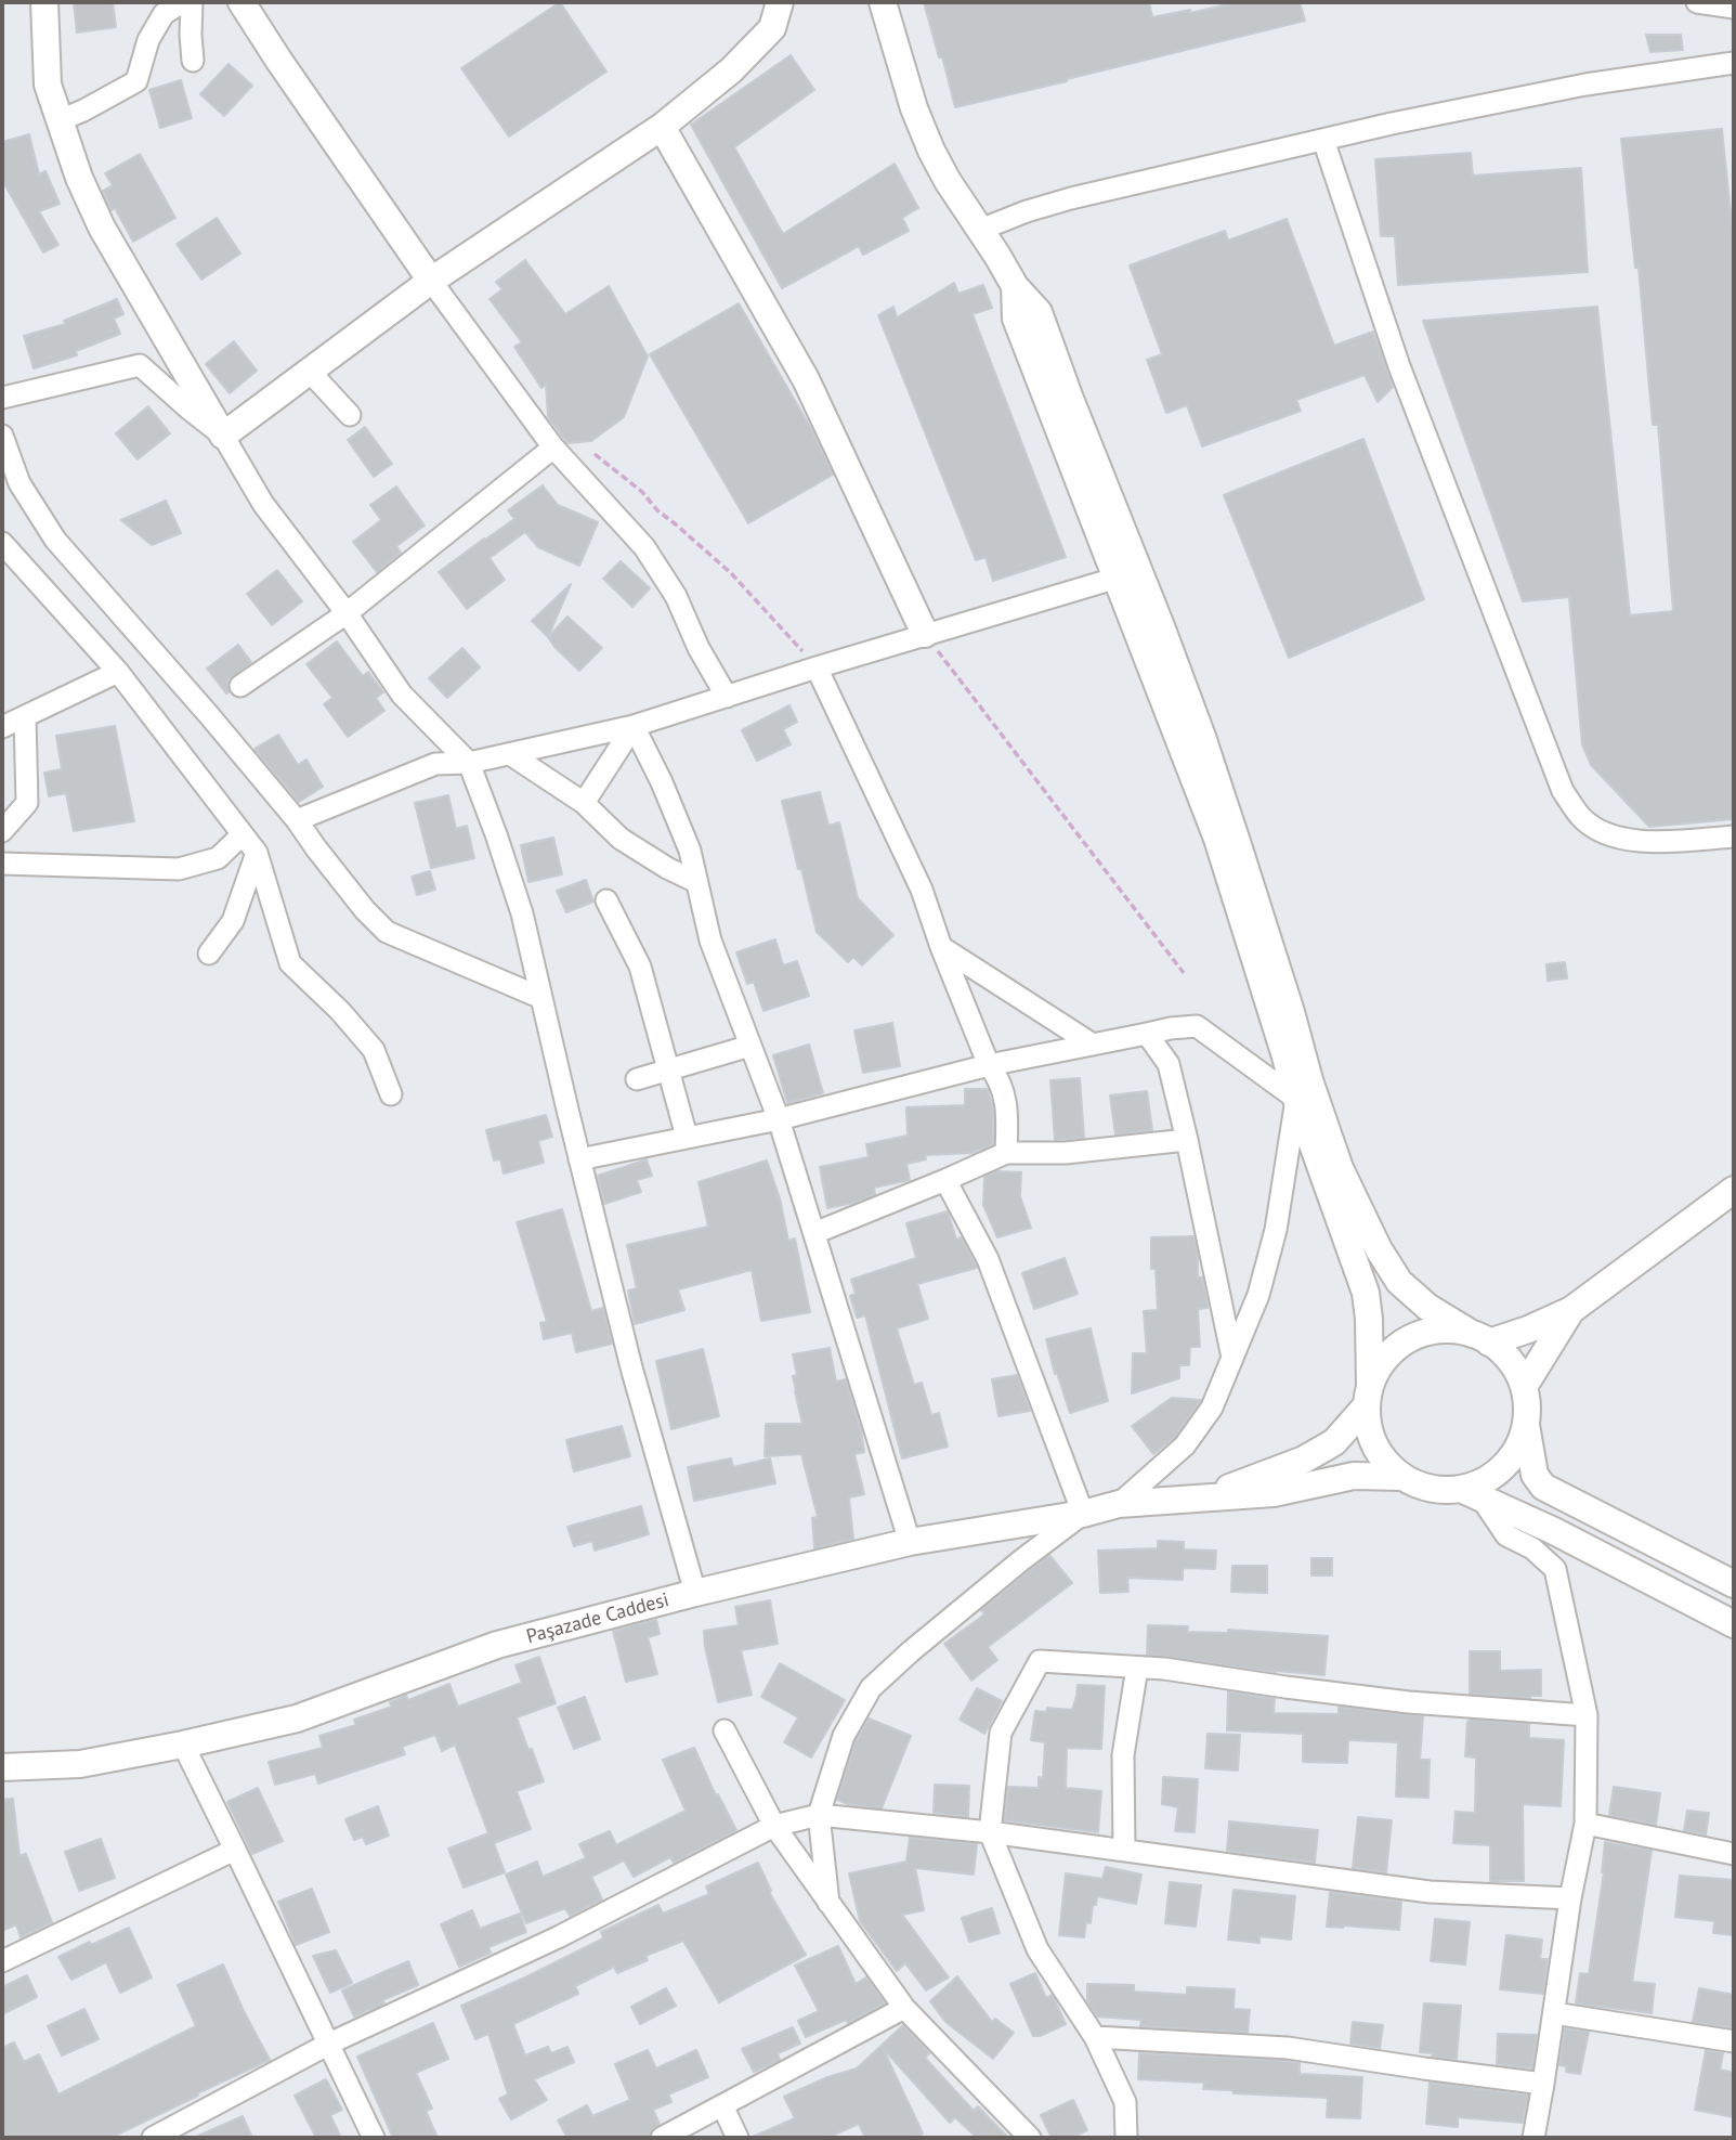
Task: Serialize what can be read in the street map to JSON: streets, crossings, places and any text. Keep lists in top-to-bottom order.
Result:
{
  "streets": {
    "street": ["Paşazade Caddesi"]
  }
}
